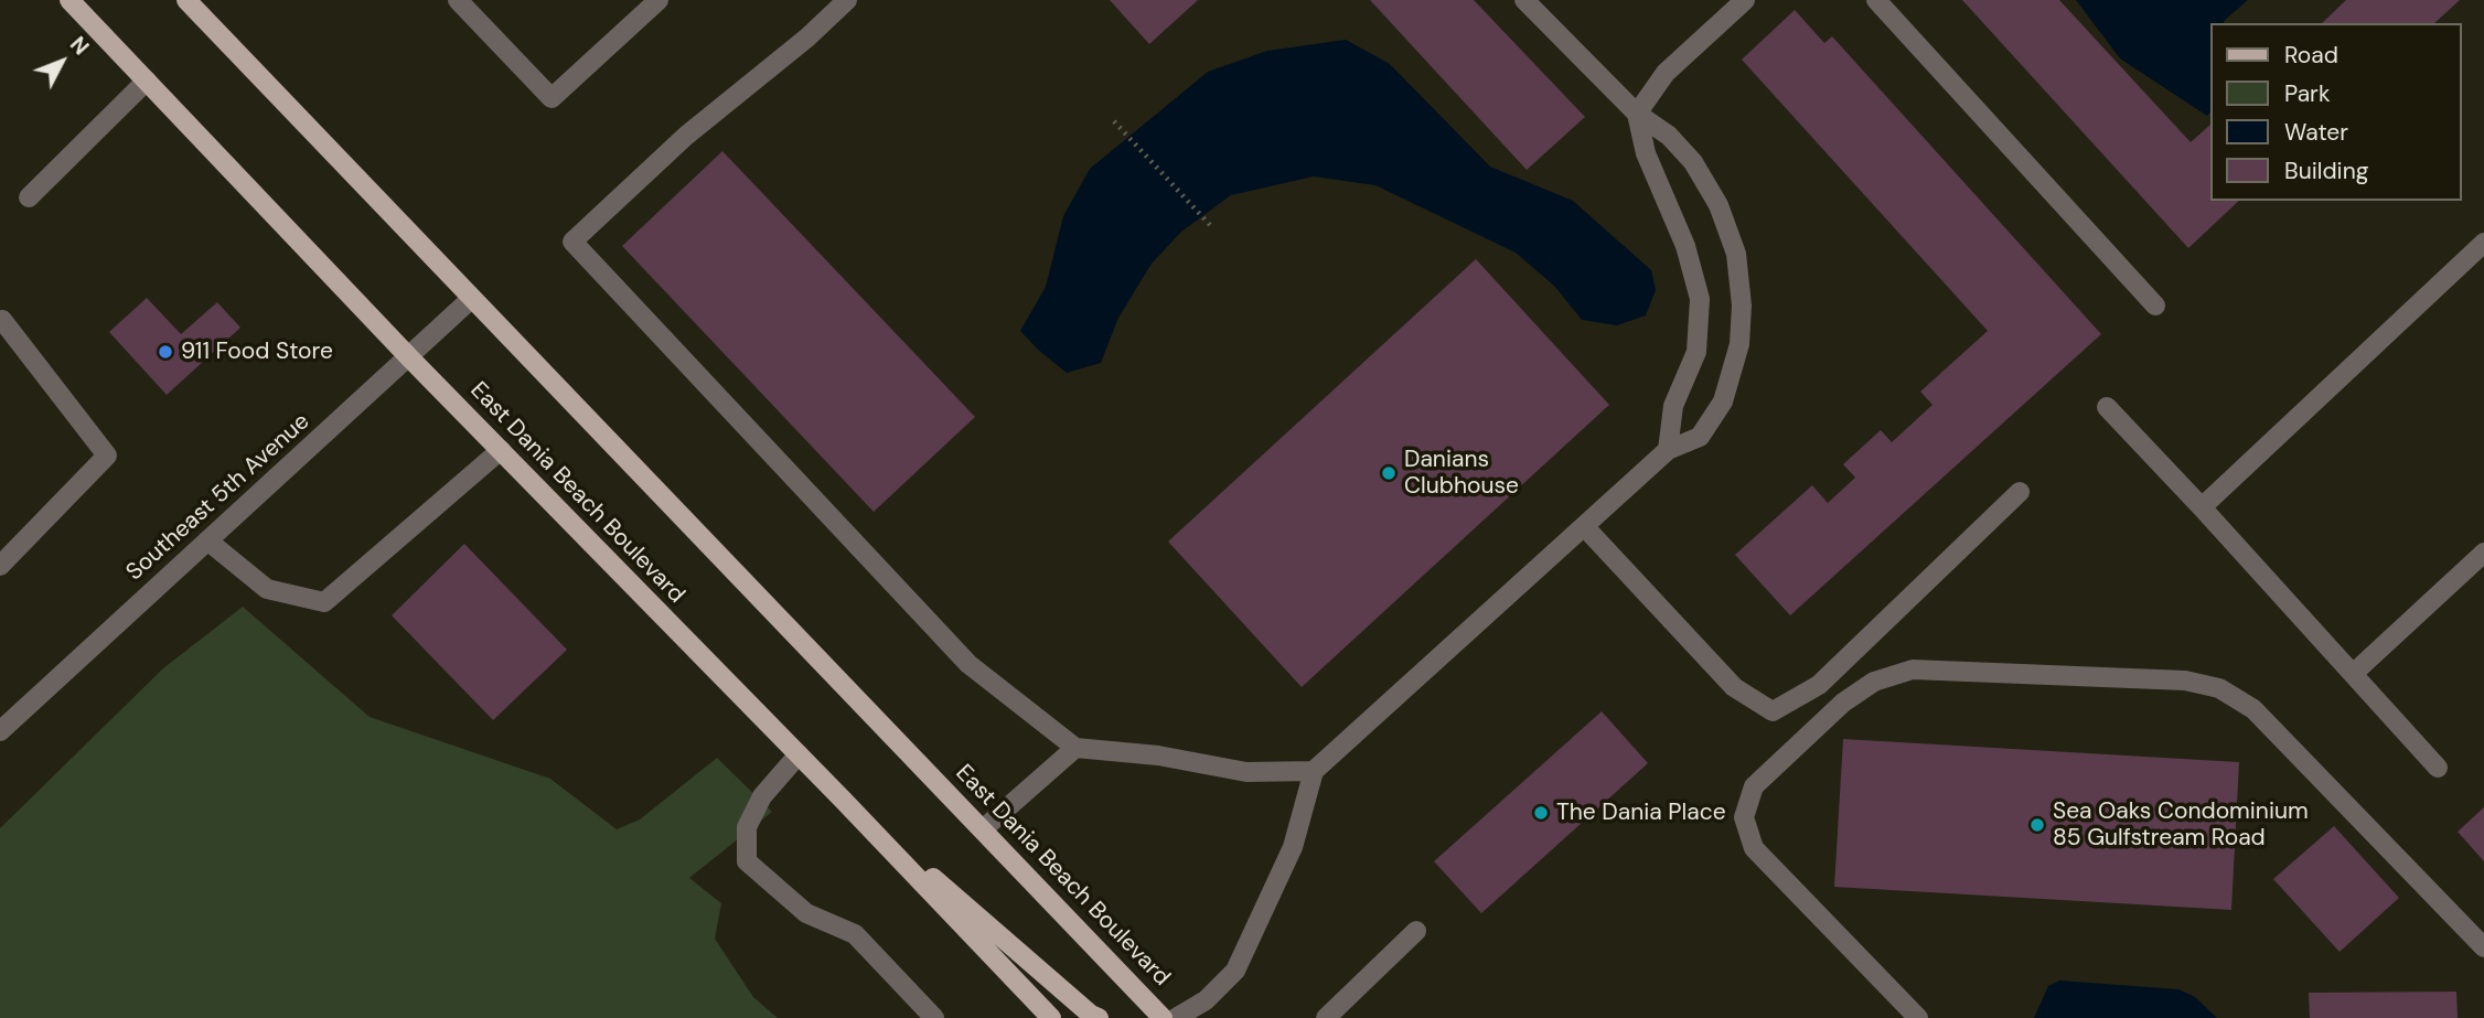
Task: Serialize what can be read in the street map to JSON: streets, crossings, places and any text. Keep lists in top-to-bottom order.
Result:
{
  "streets": {
    "main road": ["East Dania Beach Boulevard"],
    "street": ["Southeast 5th Avenue"]
  },
  "crossings": [
    ["East Dania Beach Boulevard", "Southeast 5th Avenue"]
  ],
  "places": [
    "911 Food Store",
    "Danians Clubhouse",
    "The Dania Place",
    "Sea Oaks Condominium 85 Gulfstream Road"
  ],
  "legend": [
    "Road",
    "Park",
    "Water",
    "Building"
  ],
  "north": "top right"
}
